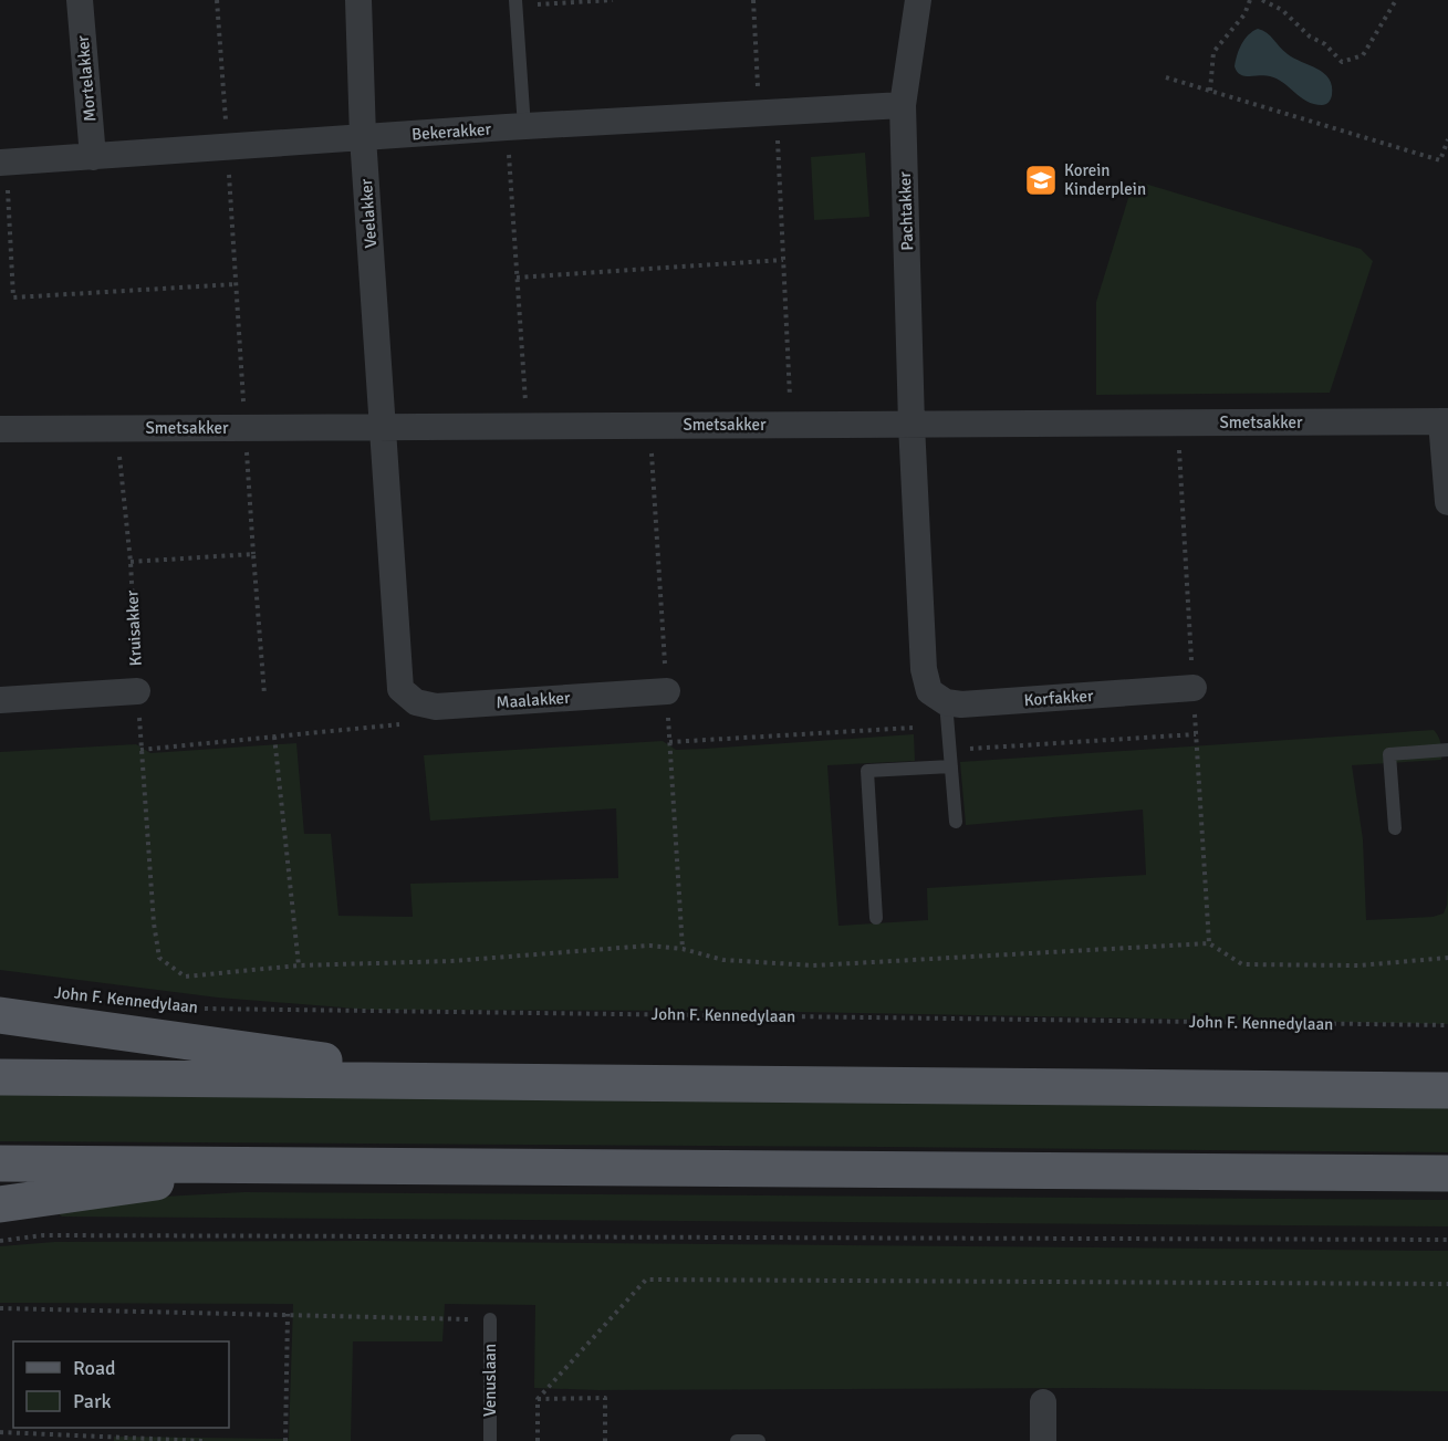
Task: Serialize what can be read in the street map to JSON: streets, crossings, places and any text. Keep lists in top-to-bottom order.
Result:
{
  "streets": {
    "street": [
      "Mortelakker",
      "Bekerakker",
      "Pachtakker",
      "Veelakker",
      "Smetsakker",
      "Korfakker",
      "Maalakker"
    ],
    "lane": ["Venuslaan"],
    "path": ["Kruisakker", "John F. Kennedylaan"]
  },
  "crossings": [
    ["Mortelakker", "Bekerakker"],
    ["Bekerakker", "Pachtakker"],
    ["Bekerakker", "Veelakker"],
    ["Pachtakker", "Smetsakker"],
    ["Veelakker", "Smetsakker"],
    ["Veelakker", "Maalakker"],
    ["Smetsakker", "Kruisakker"],
    ["Smetsakker", "Maalakker"]
  ],
  "places": {
    "school or university": ["Korein Kinderplein"]
  },
  "legend": ["Road", "Park"]
}
